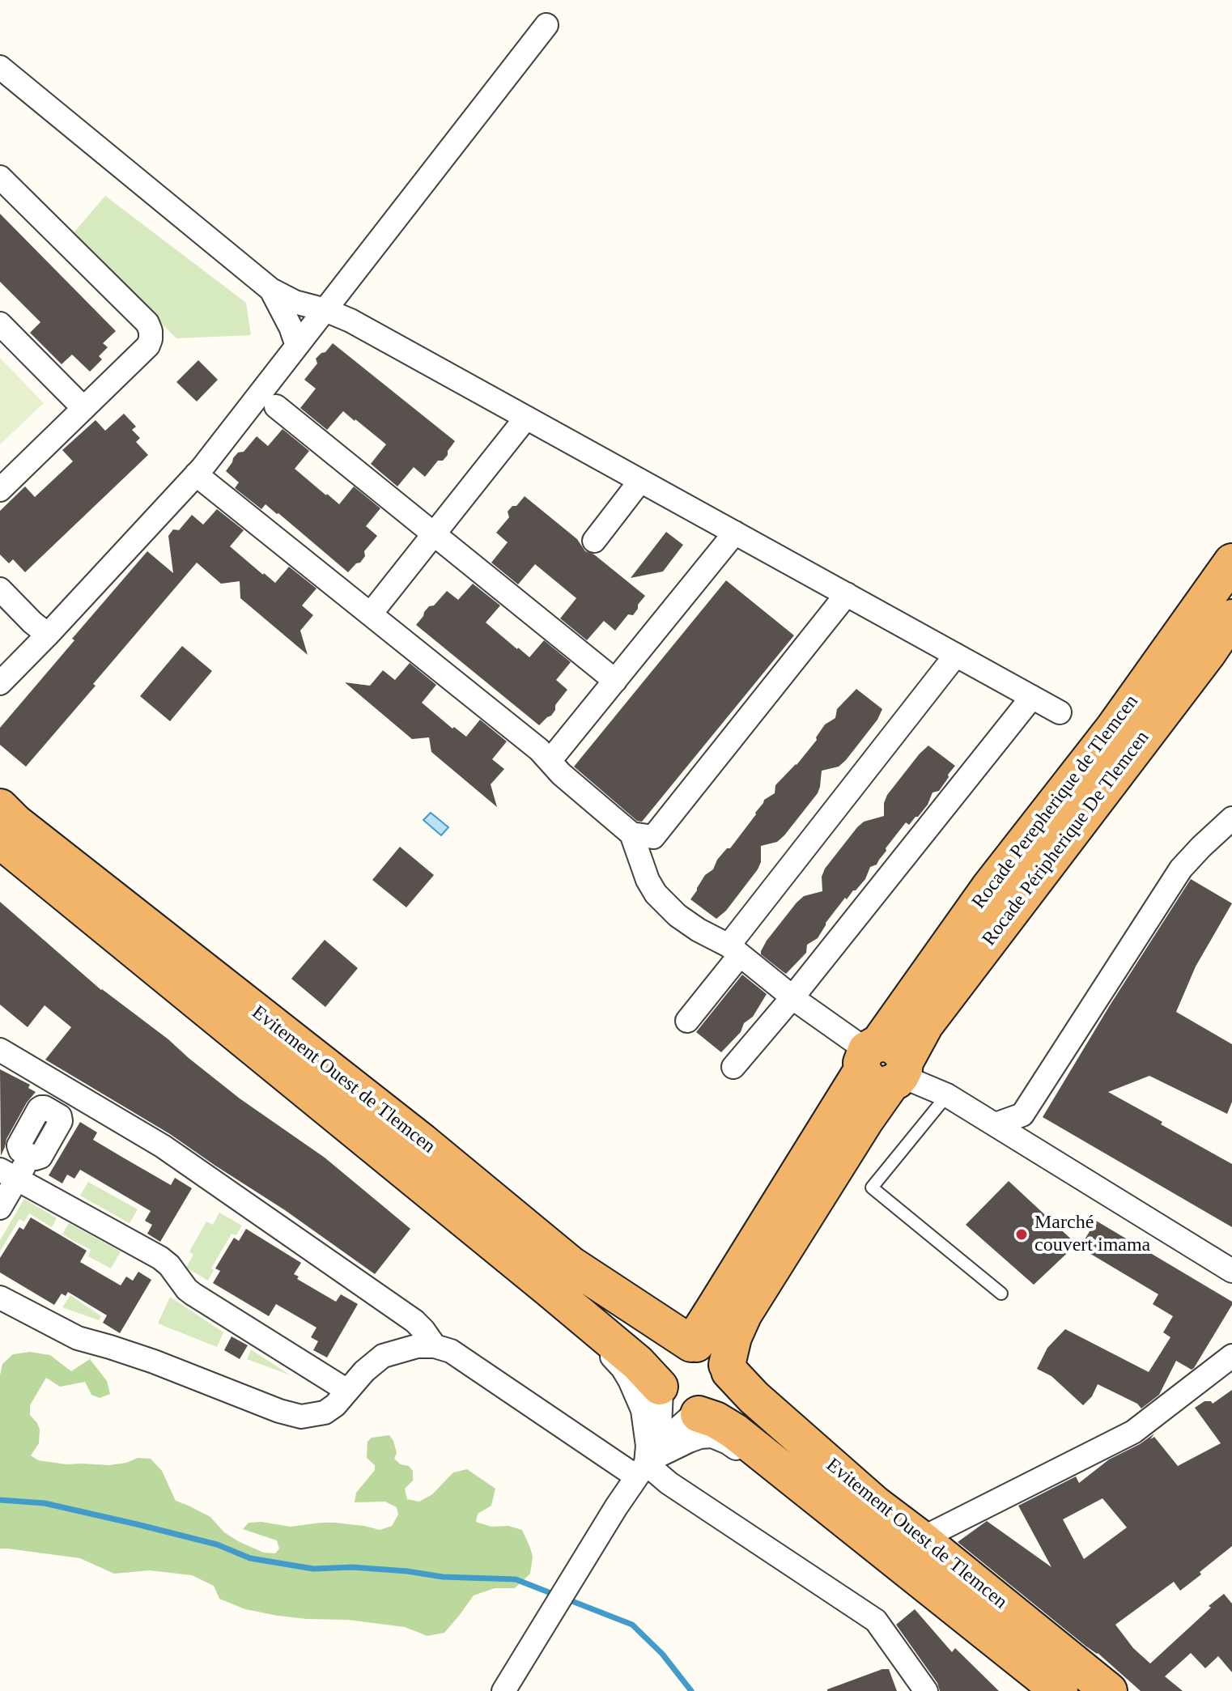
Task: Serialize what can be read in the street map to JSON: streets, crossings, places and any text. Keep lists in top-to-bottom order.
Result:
{
  "streets": {
    "highway": ["Rocade Perepherique de Tlemcen", "Rocade Péripherique De Tlemcen", "Evitement Ouest de Tlemcen"]
  },
  "crossings": [
    ["Rocade Perepherique de Tlemcen", "Rocade Péripherique De Tlemcen"]
  ],
  "places": ["Marché couvert imama"]
}
